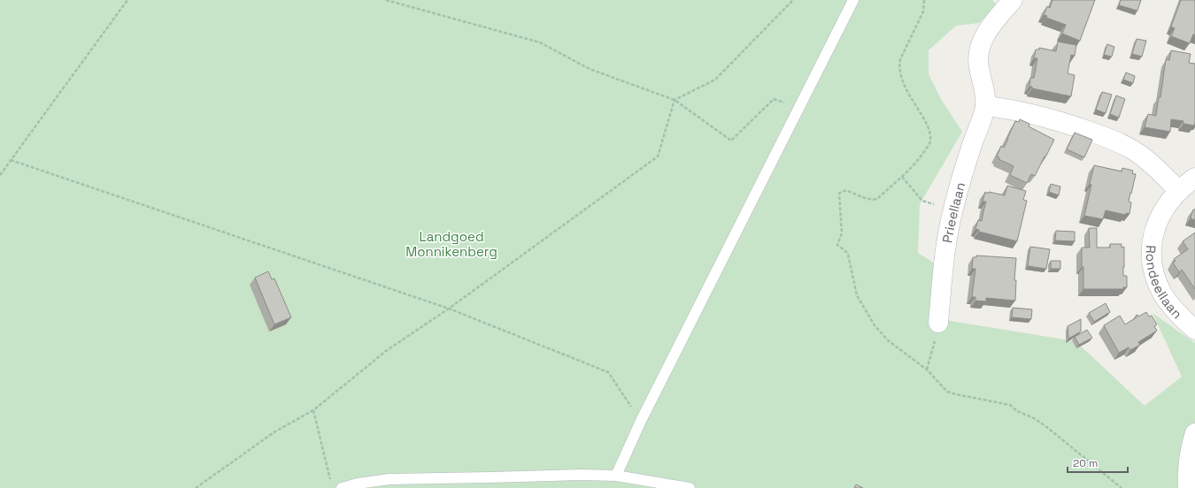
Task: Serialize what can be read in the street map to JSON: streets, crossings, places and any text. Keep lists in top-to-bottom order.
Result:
{
  "streets": {
    "street": ["Prieellaan", "Rondeellaan"]
  },
  "parks": ["Landgoed Monnikenberg"],
  "scale_bar": "20 m"
}
